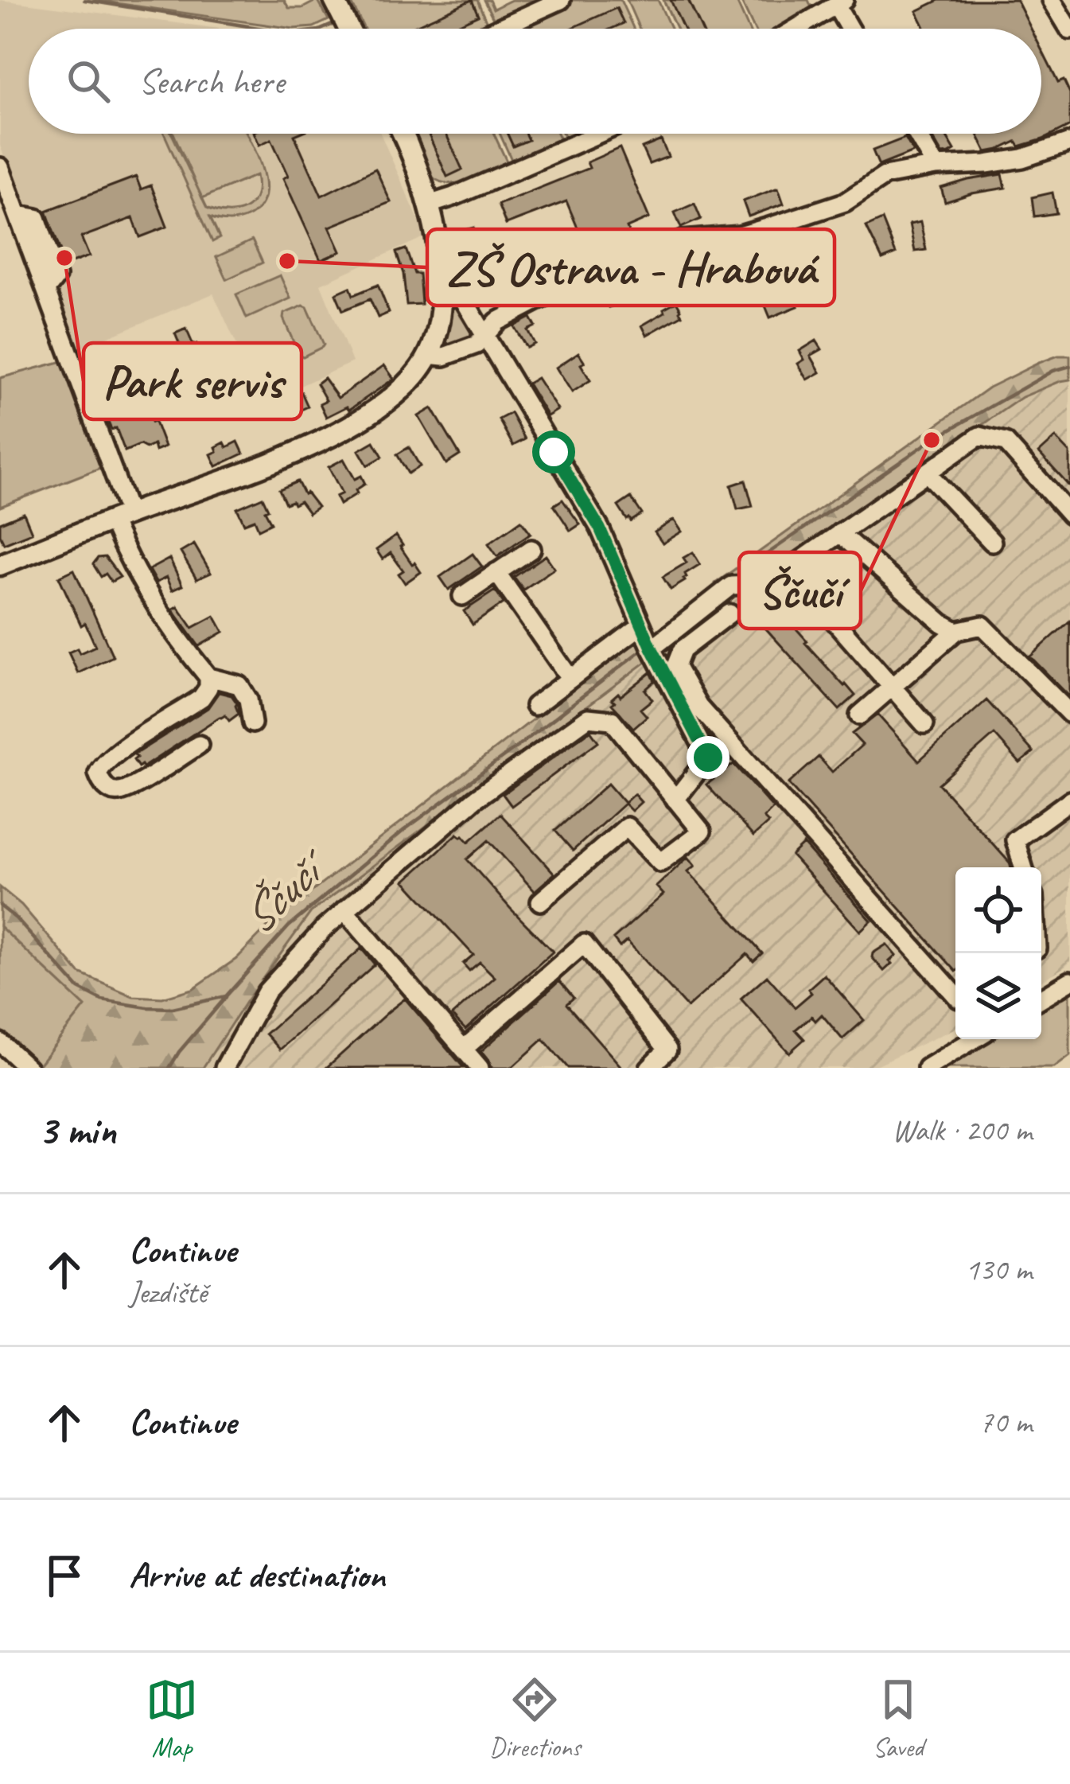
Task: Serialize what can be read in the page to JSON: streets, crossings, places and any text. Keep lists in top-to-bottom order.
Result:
{
  "water": ["Ščučí"],
  "places": ["Park servis", "ZŠ Ostrava - Hrabová", "Ščučí"],
  "page": {
    "search": "Search here",
    "heading": ["3 min", "Walk · 200 m"],
    "list": [
      ["Continue", "Jezdiště", "130 m"],
      ["Continue", "70 m"],
      "Arrive at destination"
    ],
    "nav": ["Map", "Directions", "Saved"]
  }
}
